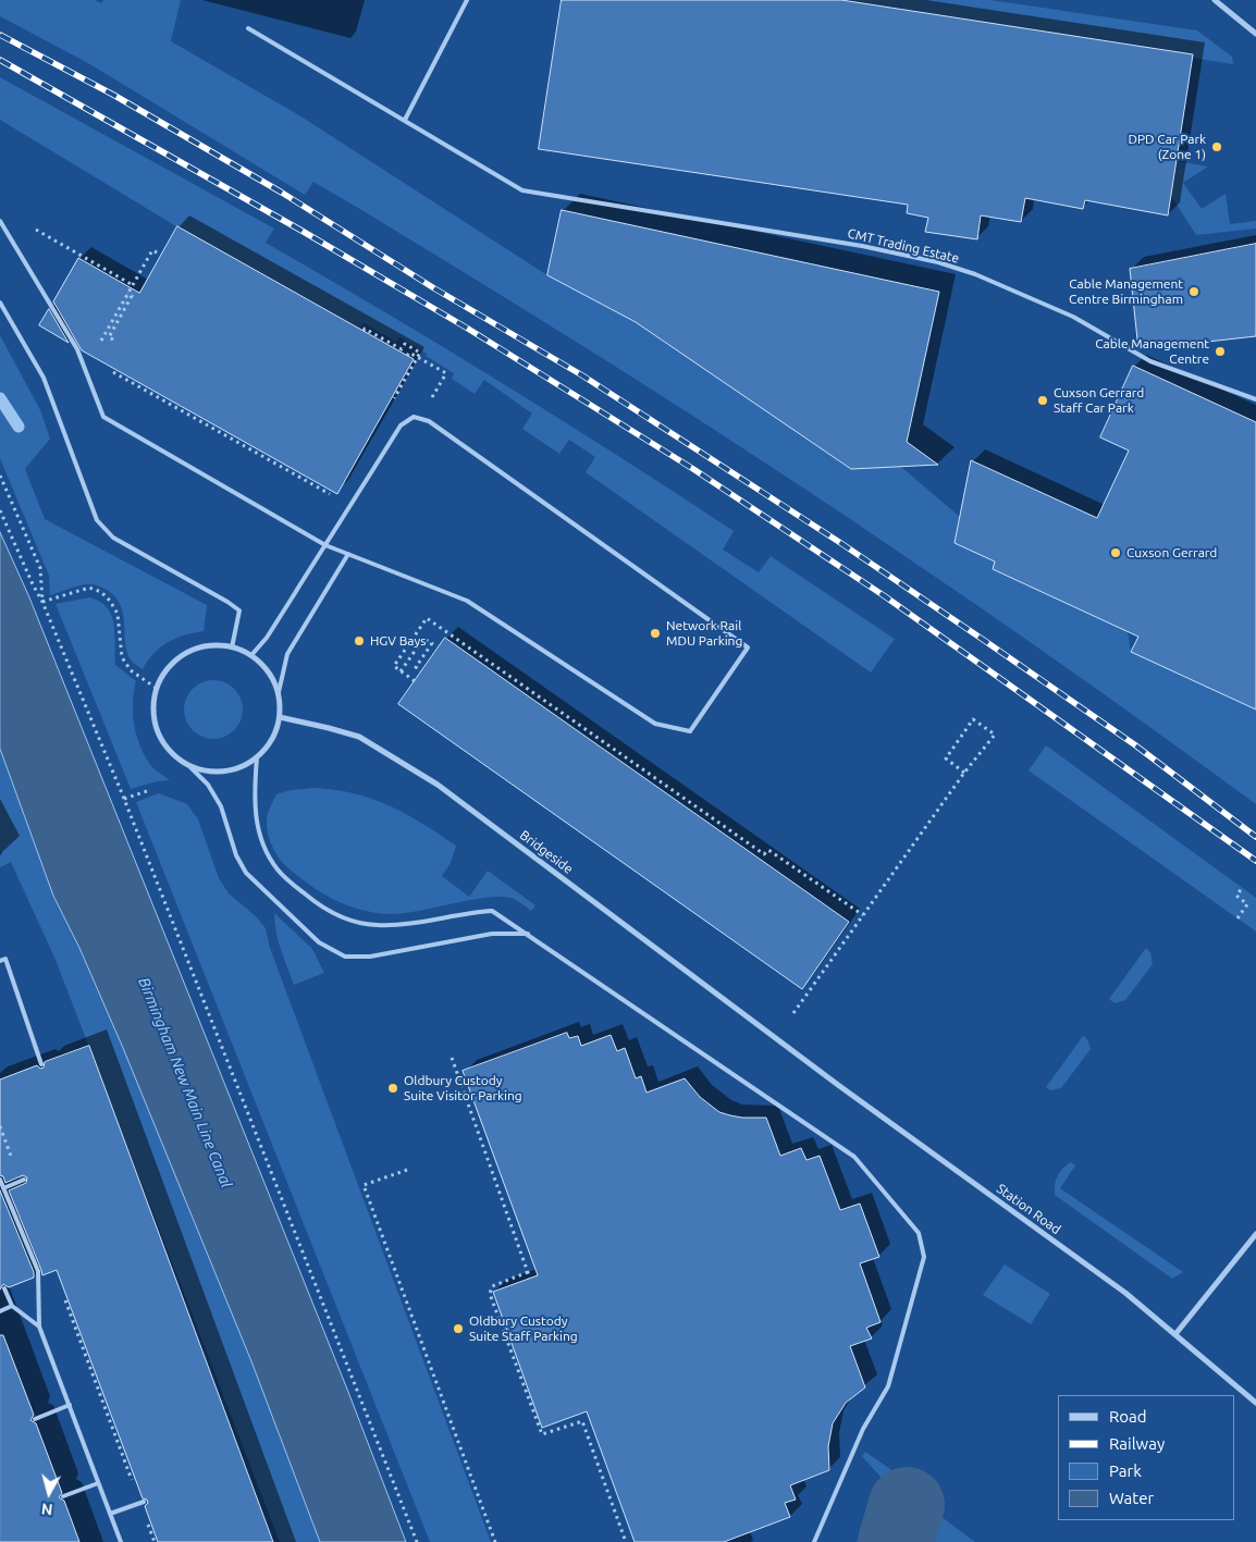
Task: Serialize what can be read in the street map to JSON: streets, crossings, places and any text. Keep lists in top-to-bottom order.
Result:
{
  "streets": {
    "street": ["Bridgeside", "Station Road"],
    "lane": ["CMT Trading Estate"]
  },
  "crossings": [
    ["Bridgeside", "Station Road"]
  ],
  "water": ["Birmingham New Main Line Canal"],
  "places": [
    "DPD Car Park (Zone 1)",
    "Cable Management Centre Birmingham",
    "Cable Management Centre",
    "Cuxson Gerrard Staff Car Park",
    "Cuxson Gerrard",
    "Network Rail MDU Parking",
    "HGV Bays",
    "Oldbury Custody Suite Visitor Parking",
    "Oldbury Custody Suite Staff Parking"
  ],
  "legend": [
    "Road",
    "Railway",
    "Park",
    "Water"
  ],
  "north": "bottom"
}
